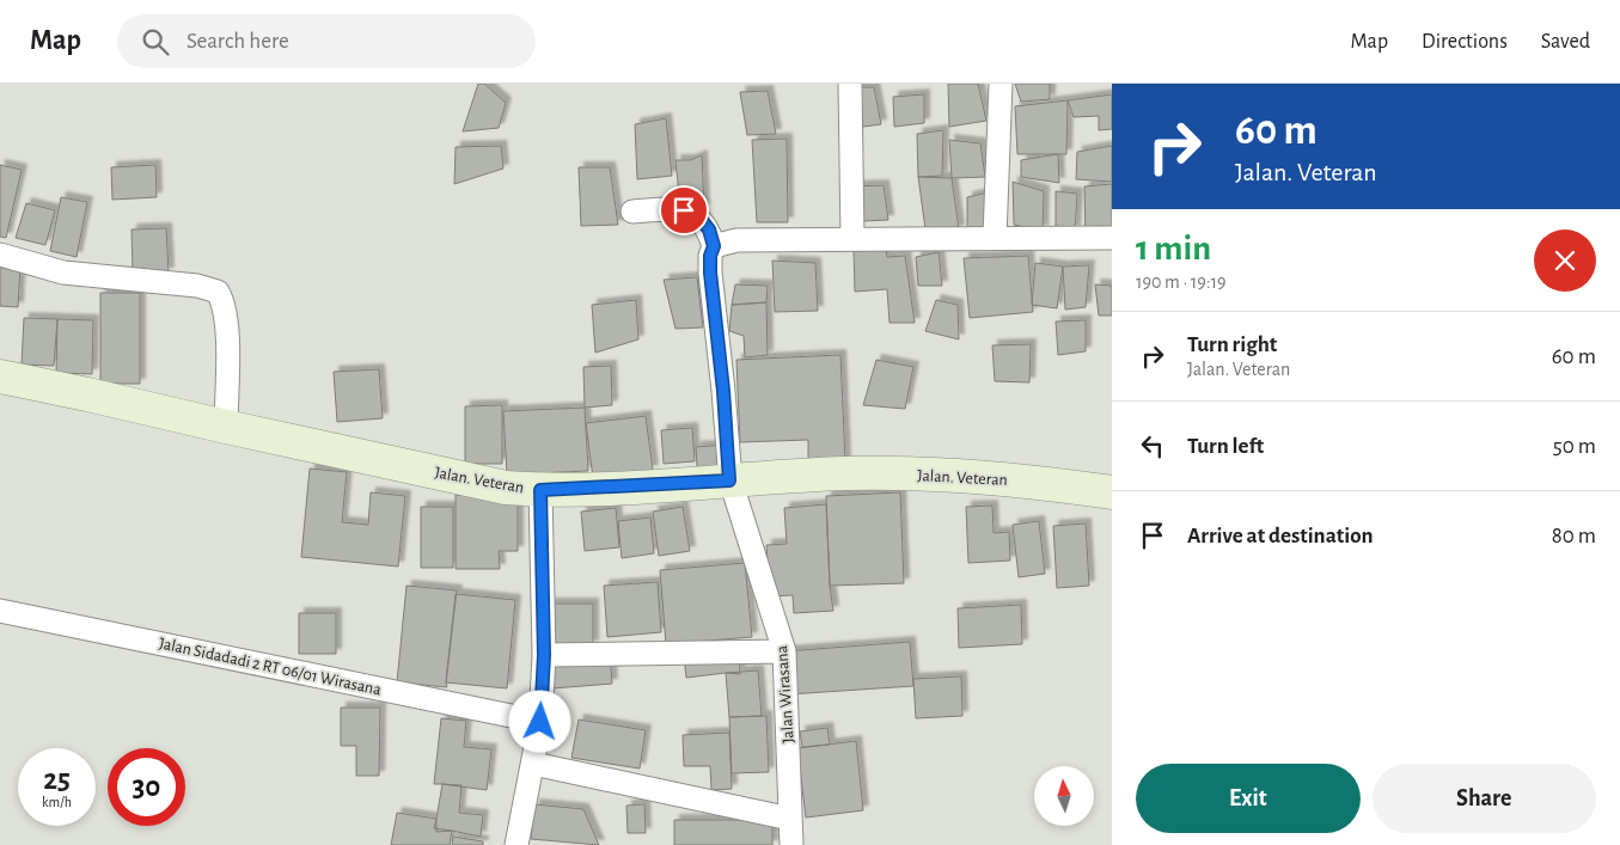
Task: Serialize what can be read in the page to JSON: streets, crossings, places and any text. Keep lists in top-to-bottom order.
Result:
{
  "streets": {
    "street": ["Jalan. Veteran", "Jalan Sidadadi 2 RT 06/01 Wirasana", "Jalan Wirasana"]
  },
  "crossings": [
    ["Jalan. Veteran", "Jalan Wirasana"]
  ],
  "north": "top",
  "page": {
    "header": "Map",
    "search": "Search here",
    "nav": ["Map", "Directions", "Saved"],
    "turn": ["60 m", "Jalan. Veteran"],
    "heading": ["1 min", "190 m · 19:19"],
    "list": [
      {
        "name": "Turn right",
        "note": "Jalan. Veteran",
        "value": "60 m"
      },
      {
        "name": "Turn left",
        "value": "50 m"
      },
      {
        "name": "Arrive at destination",
        "value": "80 m"
      }
    ],
    "speed": "25 km/h",
    "limit": "30",
    "buttons": ["Exit", "Share"]
  }
}
